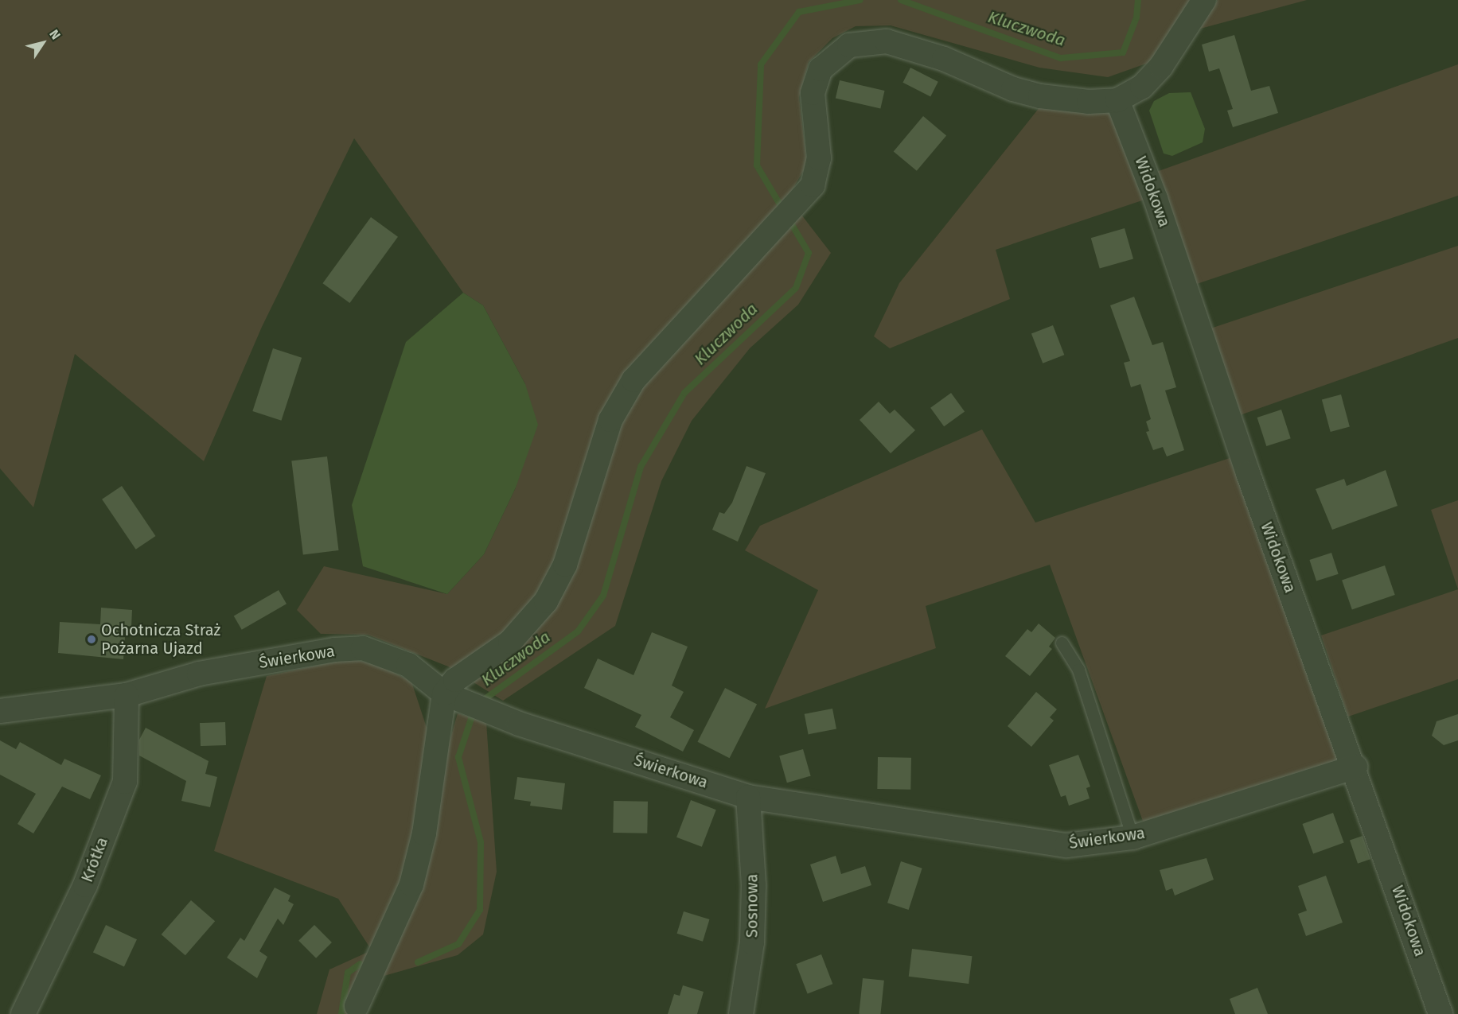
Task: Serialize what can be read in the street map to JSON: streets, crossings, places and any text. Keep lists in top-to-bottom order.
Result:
{
  "streets": {
    "street": [
      "Widokowa",
      "Świerkowa",
      "Krótka",
      "Sosnowa"
    ]
  },
  "crossings": [
    ["Widokowa", "Świerkowa"],
    ["Świerkowa", "Krótka"],
    ["Świerkowa", "Sosnowa"]
  ],
  "water": ["Kluczwoda"],
  "places": ["Ochotnicza Straż Pożarna Ujazd"],
  "north": "top right"
}
